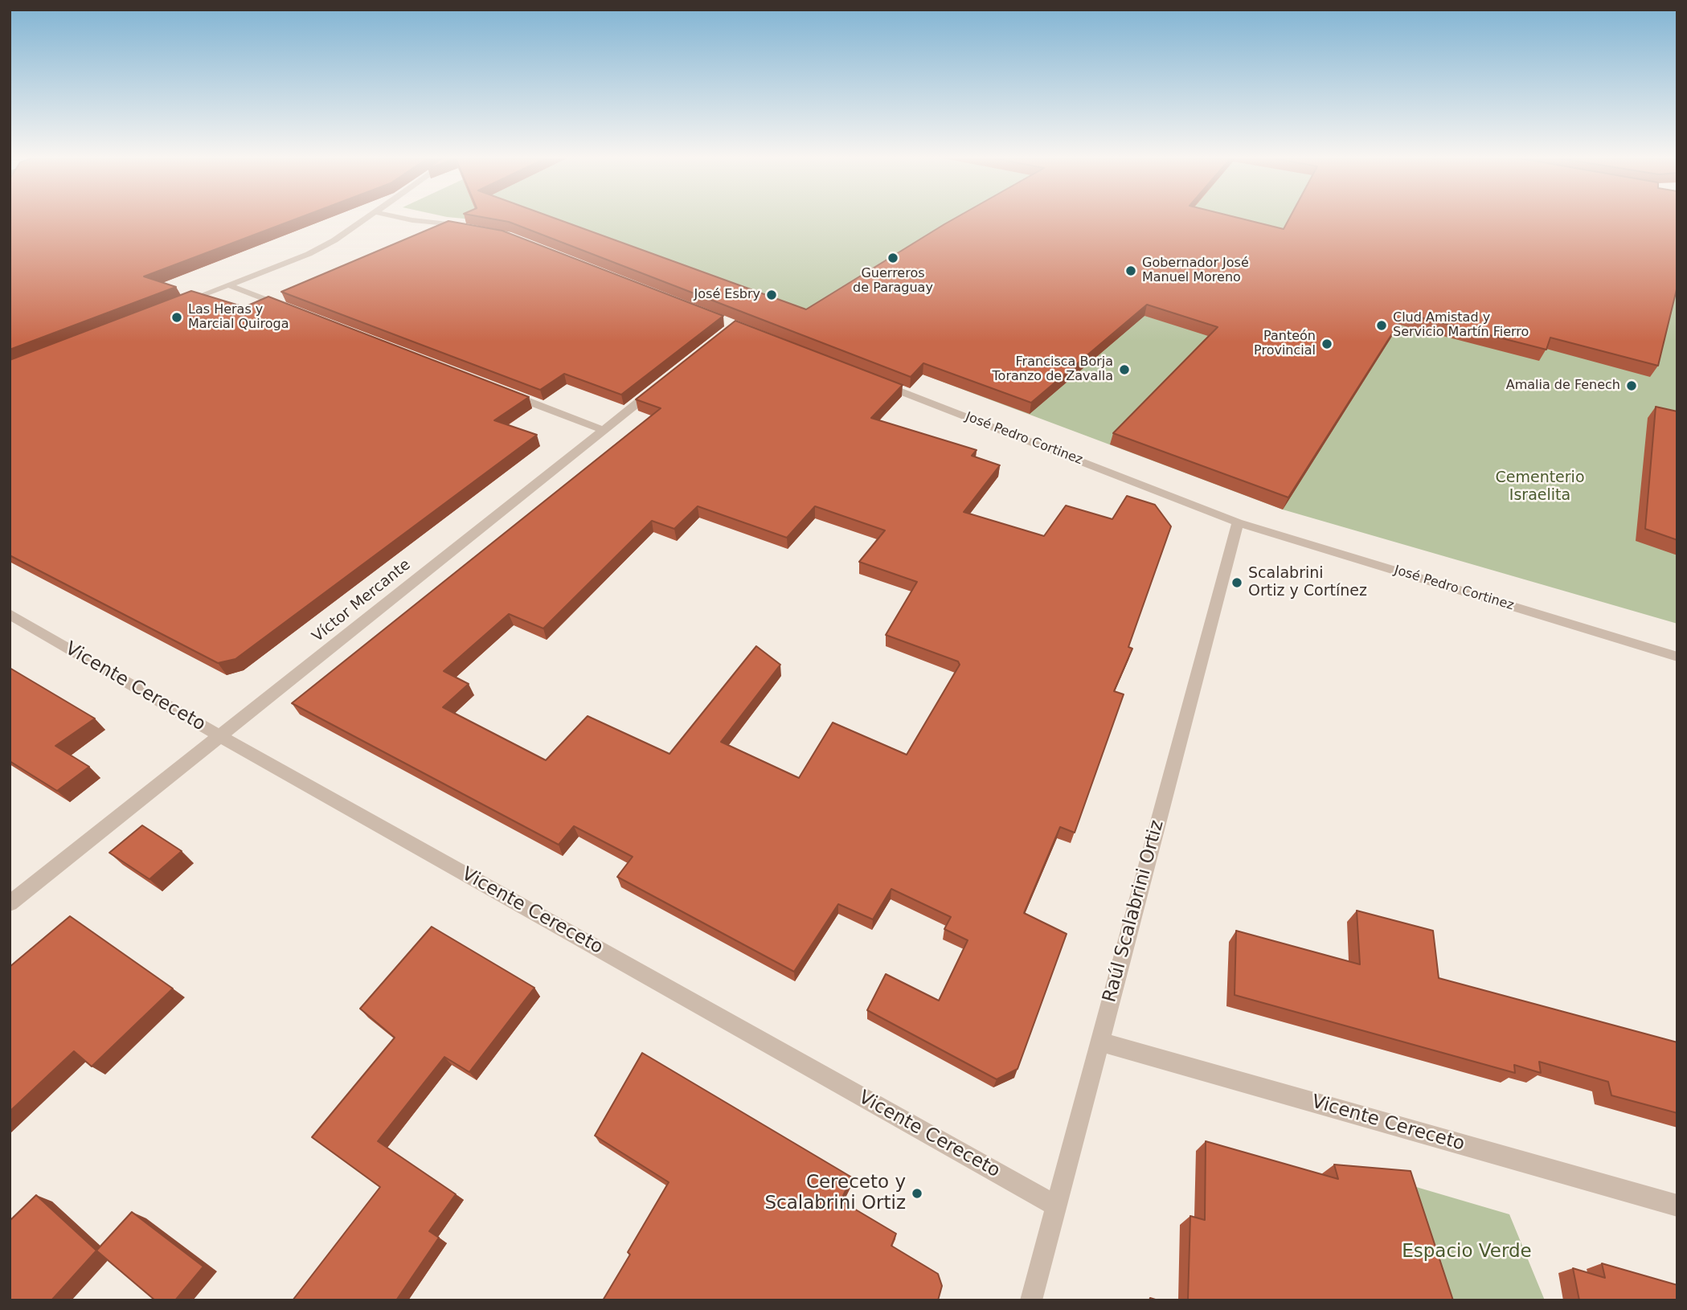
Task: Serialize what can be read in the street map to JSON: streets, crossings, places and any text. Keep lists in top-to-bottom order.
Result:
{
  "streets": {
    "street": [
      "José Pedro Cortinez",
      "Víctor Mercante",
      "Vicente Cereceto",
      "Raúl Scalabrini Ortiz"
    ]
  },
  "crossings": [
    ["José Pedro Cortinez", "Raúl Scalabrini Ortiz"],
    ["Víctor Mercante", "Vicente Cereceto"],
    ["Vicente Cereceto", "Raúl Scalabrini Ortiz"]
  ],
  "parks": ["Cementerio Israelita", "Espacio Verde"],
  "places": [
    "Guerreros de Paraguay",
    "Gobernador José Manuel Moreno",
    "José Esbry",
    "Las Heras y Marcial Quiroga",
    "Clud Amistad y Servicio Martín Fierro",
    "Panteón Provincial",
    "Francisca Borja Toranzo de Zavalla",
    "Amalia de Fenech",
    "Scalabrini Ortiz y Cortínez",
    "Cereceto y Scalabrini Ortiz"
  ]
}
